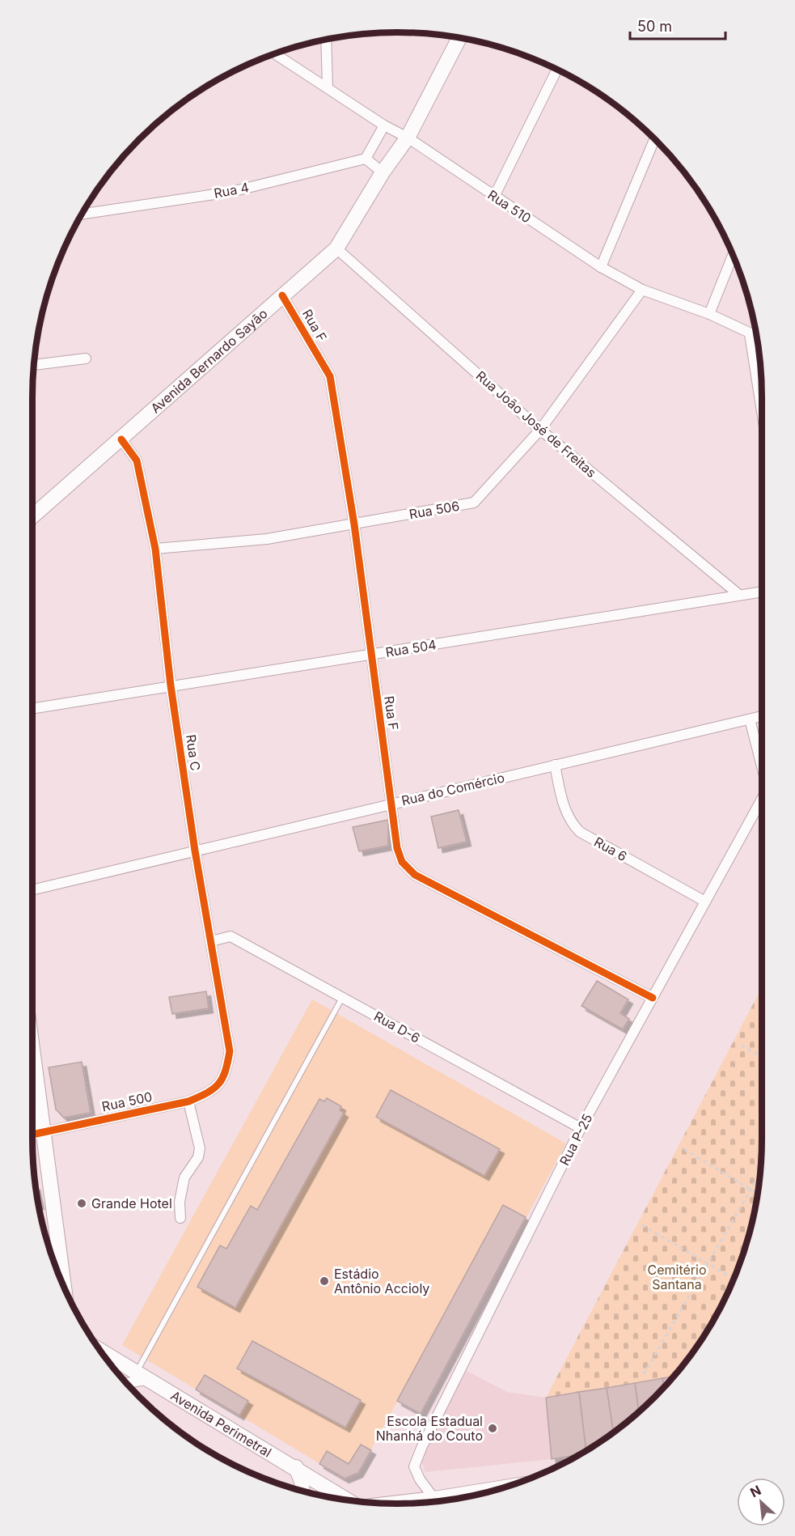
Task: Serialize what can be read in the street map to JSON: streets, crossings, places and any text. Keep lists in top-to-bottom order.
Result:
{
  "streets": {
    "street": [
      "Rua 4",
      "Rua 510",
      "Rua F",
      "Avenida Bernardo Sayão",
      "Rua João José de Freitas",
      "Rua 506",
      "Rua 504",
      "Rua C",
      "Rua do Comércio",
      "Rua 6",
      "Rua D-6",
      "Rua 500",
      "Rua P-25",
      "Avenida Perimetral"
    ]
  },
  "crossings": [
    ["Rua 510", "Avenida Bernardo Sayão"],
    ["Rua 510", "Rua 506"],
    ["Rua F", "Avenida Bernardo Sayão"],
    ["Rua F", "Rua 506"],
    ["Rua F", "Rua 504"],
    ["Rua F", "Rua do Comércio"],
    ["Rua F", "Rua P-25"],
    ["Avenida Bernardo Sayão", "Rua João José de Freitas"],
    ["Avenida Bernardo Sayão", "Rua C"],
    ["Rua João José de Freitas", "Rua 506"],
    ["Rua João José de Freitas", "Rua 504"],
    ["Rua 506", "Rua C"],
    ["Rua 504", "Rua C"],
    ["Rua C", "Rua do Comércio"],
    ["Rua C", "Rua D-6"],
    ["Rua C", "Rua 500"],
    ["Rua do Comércio", "Rua 6"],
    ["Rua 6", "Rua P-25"],
    ["Rua D-6", "Rua P-25"]
  ],
  "parks": ["Cemitério Santana"],
  "places": ["Grande Hotel", "Estádio Antônio Accioly", "Escola Estadual Nhanhá do Couto"],
  "scale_bar": "50 m",
  "north": "top left"
}
